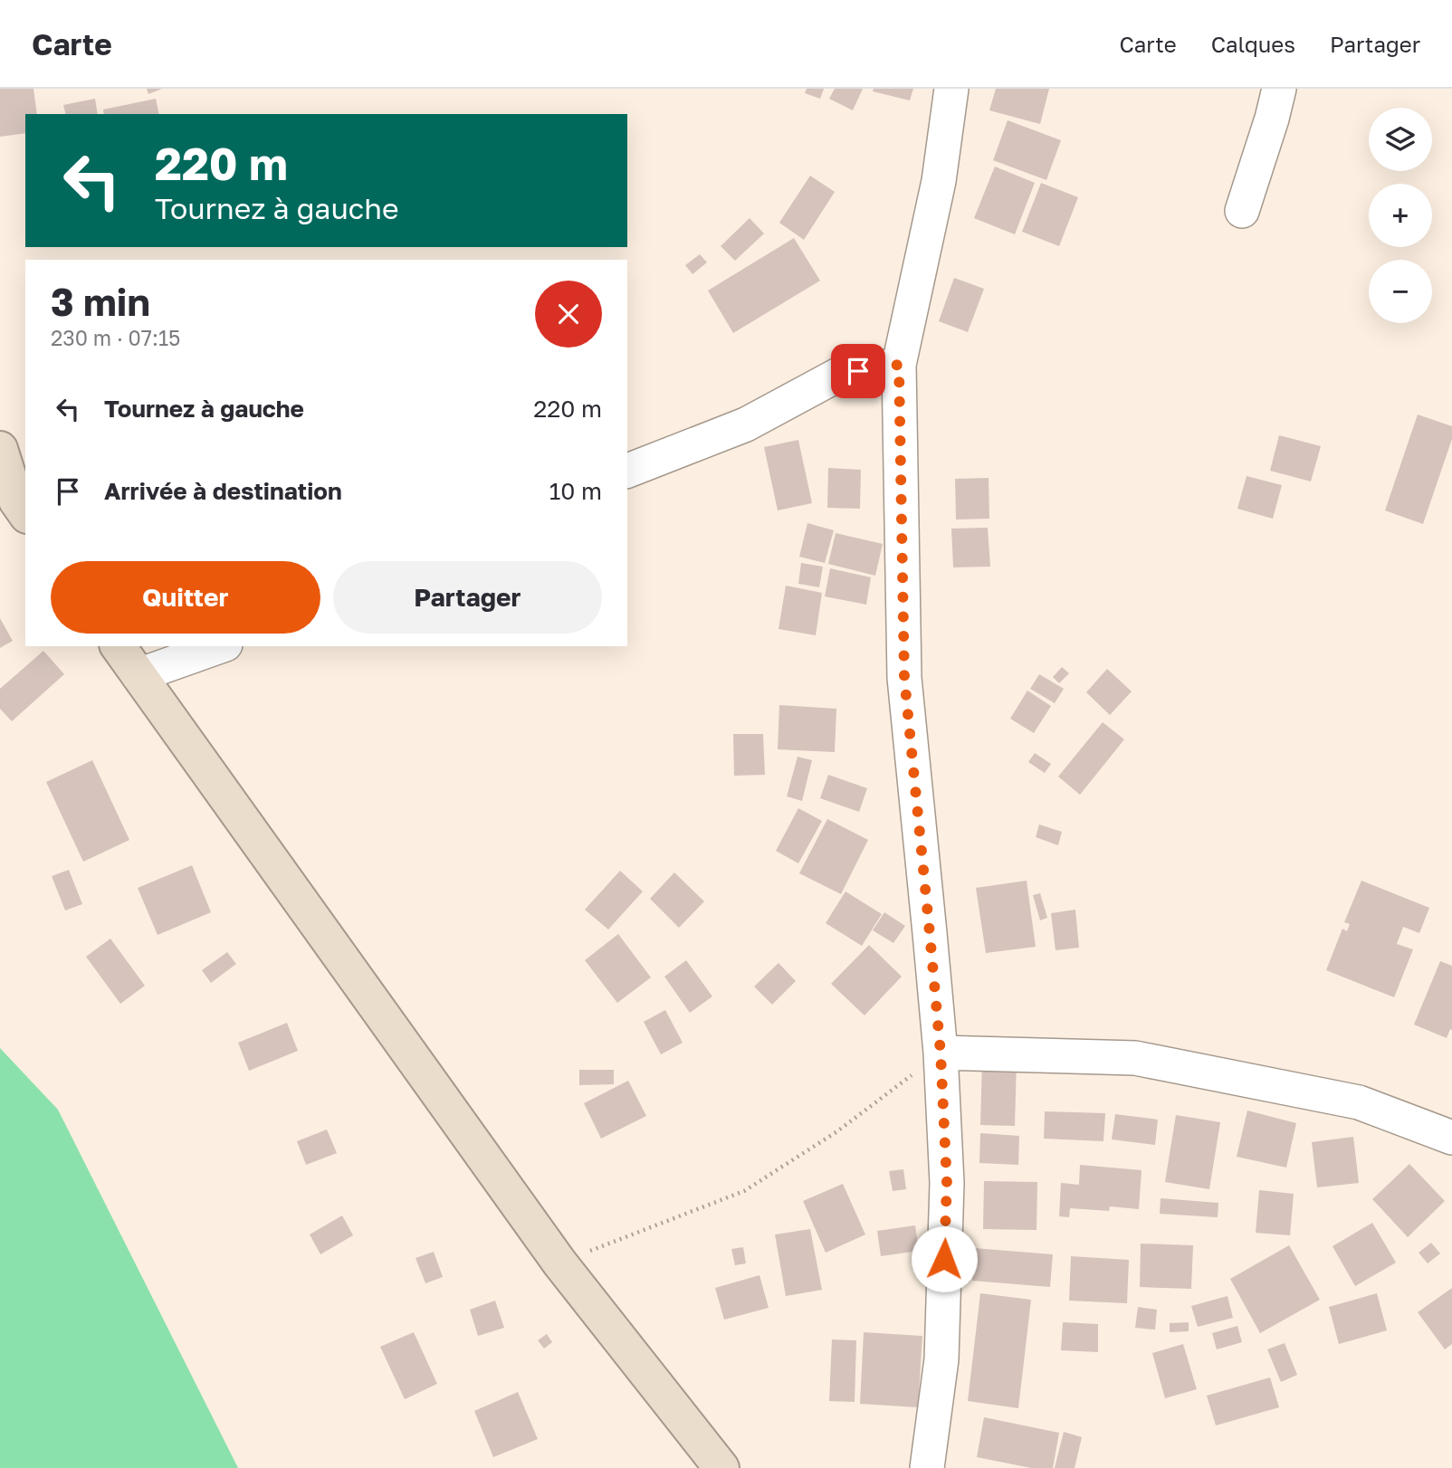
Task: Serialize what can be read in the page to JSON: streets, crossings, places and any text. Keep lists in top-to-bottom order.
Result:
{
  "page": {
    "header": "Carte",
    "nav": ["Carte", "Calques", "Partager"],
    "map_buttons": ["+", "−"],
    "turn": ["220 m", "Tournez à gauche"],
    "heading": ["3 min", "230 m · 07:15"],
    "list": [
      {
        "name": "Tournez à gauche",
        "value": "220 m"
      },
      {
        "name": "Arrivée à destination",
        "value": "10 m"
      }
    ],
    "buttons": ["Quitter", "Partager"]
  }
}
